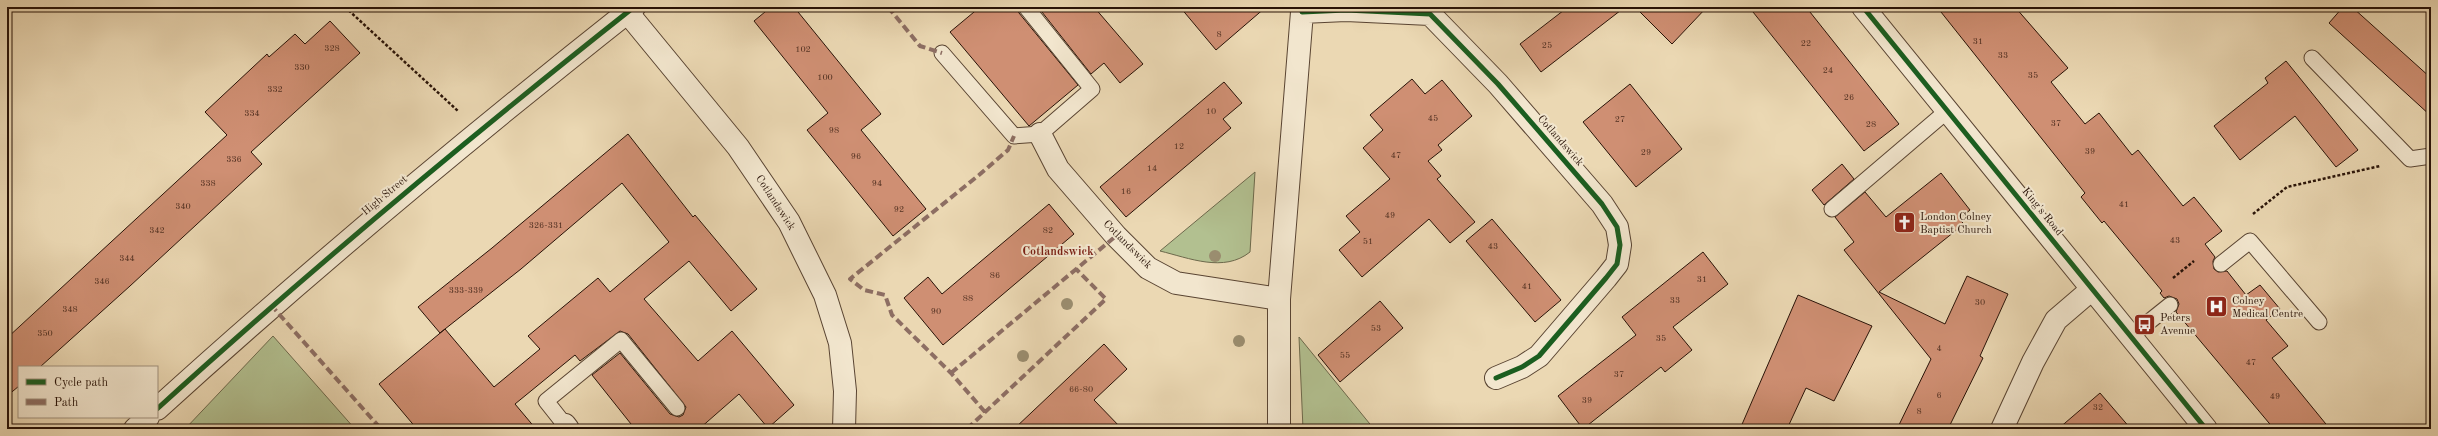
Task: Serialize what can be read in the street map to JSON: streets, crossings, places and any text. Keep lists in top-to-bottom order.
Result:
{
  "streets": {
    "street": ["Cotlandswick", "High Street", "King's Road"]
  },
  "crossings": [
    ["Cotlandswick", "High Street"]
  ],
  "districts": ["Cotlandswick"],
  "places": {
    "church": ["London Colney Baptist Church"],
    "hospital": ["Colney Medical Centre"],
    "bus stop": ["Peters Avenue"]
  },
  "house_numbers": [
    "8",
    "31",
    "22",
    "25",
    "328",
    "102",
    "33",
    "330",
    "24",
    "35",
    "100",
    "332",
    "26",
    "10",
    "334",
    "45",
    "27",
    "37",
    "28",
    "98",
    "12",
    "39",
    "29",
    "47",
    "96",
    "336",
    "14",
    "338",
    "94",
    "16",
    "41",
    "340",
    "92",
    "49",
    "326-331",
    "342",
    "82",
    "43",
    "51",
    "43",
    "344",
    "86",
    "31",
    "346",
    "41",
    "333-339",
    "88",
    "33",
    "30",
    "348",
    "90",
    "53",
    "350",
    "35",
    "4",
    "55",
    "47",
    "37",
    "66-80",
    "6",
    "49",
    "39",
    "32",
    "8"
  ],
  "legend": ["Cycle path", "Path"]
}
